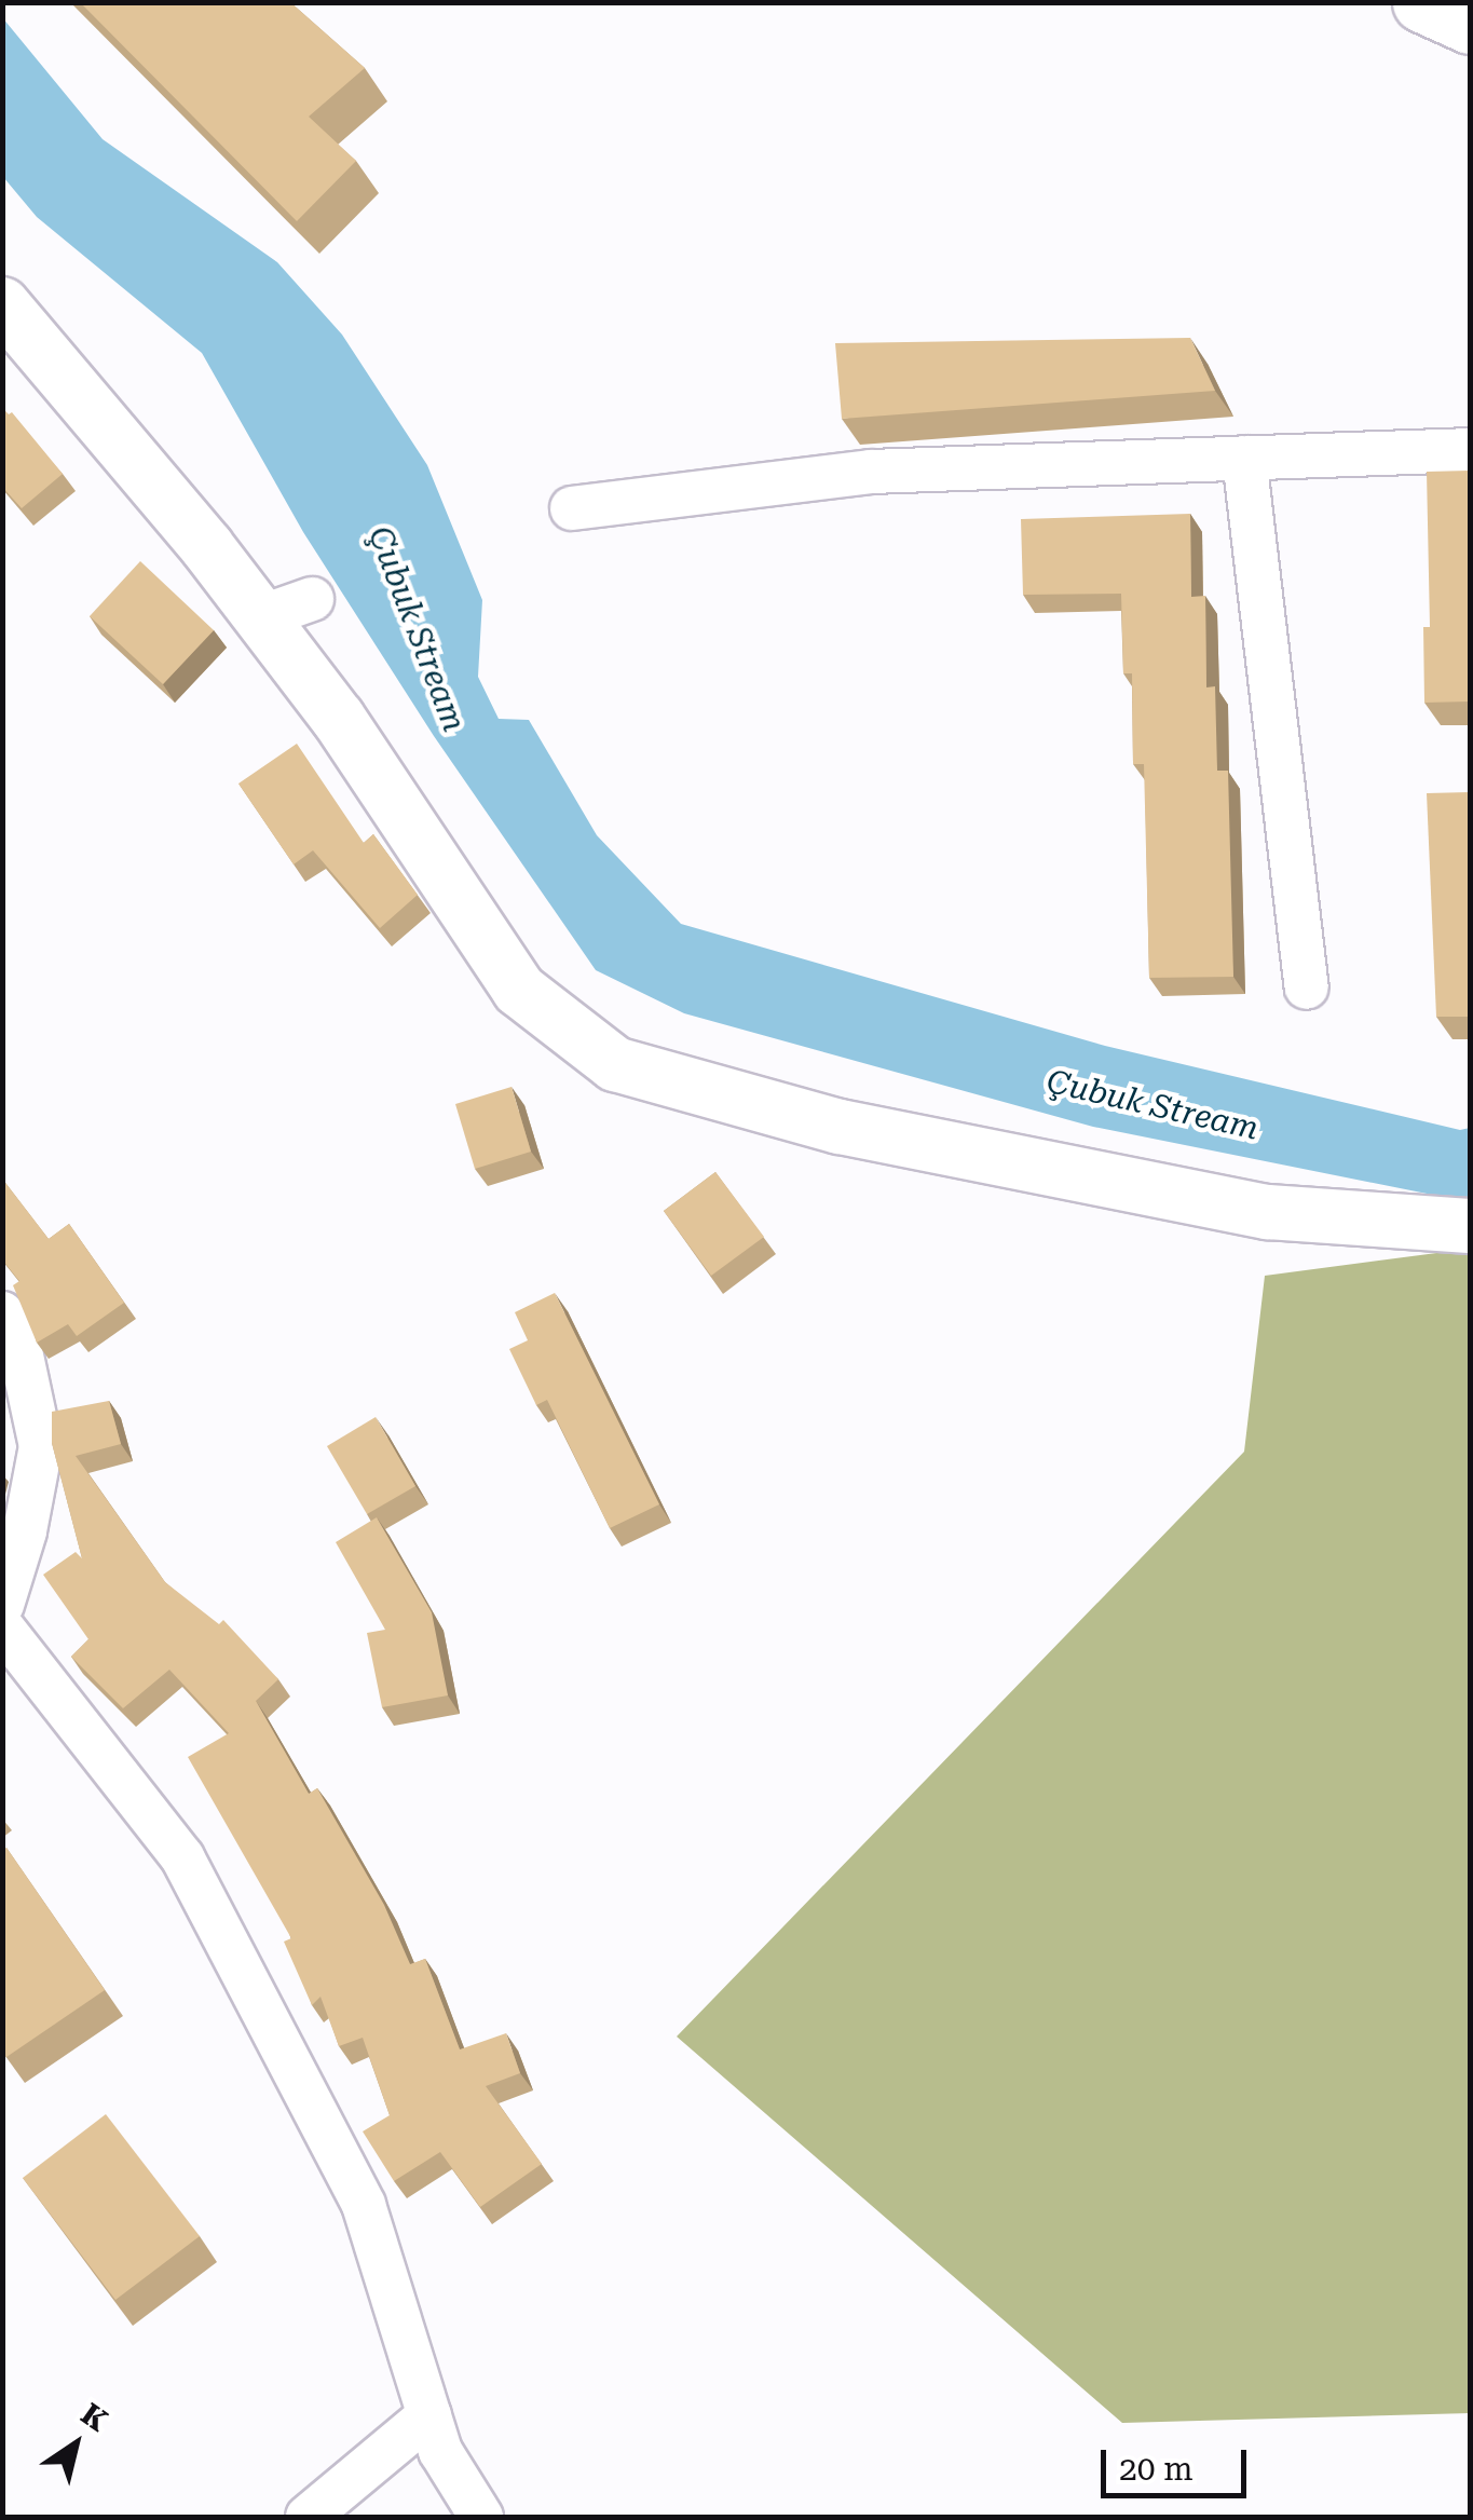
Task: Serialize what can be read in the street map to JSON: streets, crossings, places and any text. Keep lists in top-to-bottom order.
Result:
{
  "water": ["Çubuk Stream"],
  "scale_bar": "20 m",
  "north": "top right"
}
